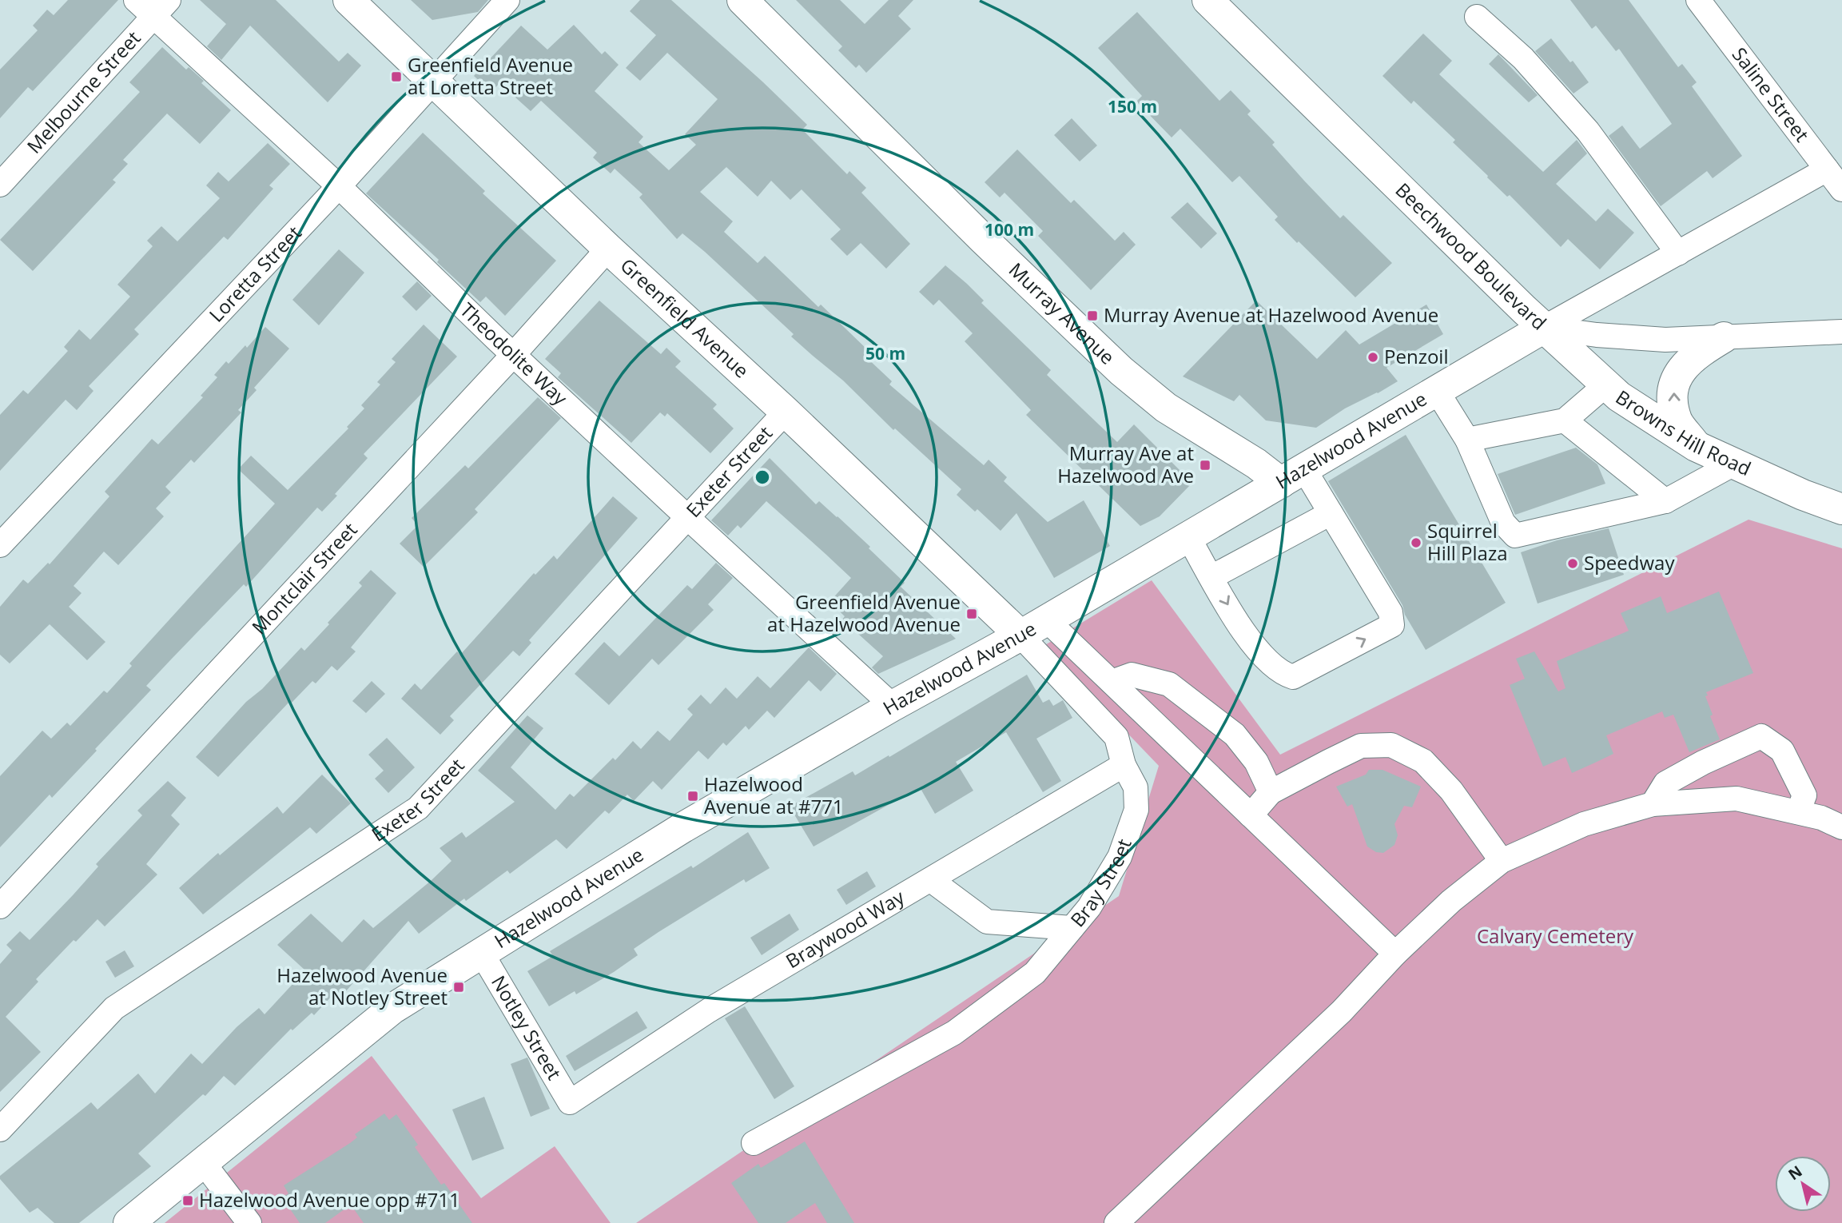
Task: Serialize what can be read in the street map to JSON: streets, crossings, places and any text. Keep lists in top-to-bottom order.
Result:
{
  "streets": {
    "main road": [
      "Beechwood Boulevard",
      "Murray Avenue",
      "Greenfield Avenue",
      "Browns Hill Road",
      "Hazelwood Avenue"
    ],
    "street": [
      "Melbourne Street",
      "Saline Street",
      "Loretta Street",
      "Theodolite Way",
      "Exeter Street",
      "Montclair Street",
      "Bray Street",
      "Braywood Way",
      "Notley Street"
    ]
  },
  "crossings": [
    ["Melbourne Street", "Theodolite Way"],
    ["Saline Street", "Hazelwood Avenue"],
    ["Beechwood Boulevard", "Browns Hill Road"],
    ["Beechwood Boulevard", "Hazelwood Avenue"],
    ["Loretta Street", "Greenfield Avenue"],
    ["Loretta Street", "Theodolite Way"],
    ["Murray Avenue", "Hazelwood Avenue"],
    ["Greenfield Avenue", "Hazelwood Avenue"],
    ["Greenfield Avenue", "Exeter Street"],
    ["Greenfield Avenue", "Montclair Street"],
    ["Greenfield Avenue", "Bray Street"],
    ["Theodolite Way", "Hazelwood Avenue"],
    ["Theodolite Way", "Exeter Street"],
    ["Theodolite Way", "Montclair Street"],
    ["Browns Hill Road", "Hazelwood Avenue"],
    ["Hazelwood Avenue", "Bray Street"],
    ["Hazelwood Avenue", "Notley Street"],
    ["Bray Street", "Braywood Way"],
    ["Braywood Way", "Notley Street"]
  ],
  "parks": ["Calvary Cemetery"],
  "places": {
    "transit": [
      "Greenfield Avenue at Loretta Street",
      "Murray Avenue at Hazelwood Avenue",
      "Murray Ave at Hazelwood Ave",
      "Greenfield Avenue at Hazelwood Avenue",
      "Hazelwood Avenue at #771",
      "Hazelwood Avenue at Notley Street",
      "Hazelwood Avenue opp #711"
    ],
    "other": ["Penzoil", "Squirrel Hill Plaza", "Speedway"]
  },
  "north": "top left",
  "rings": ["150 m", "100 m", "50 m"]
}
